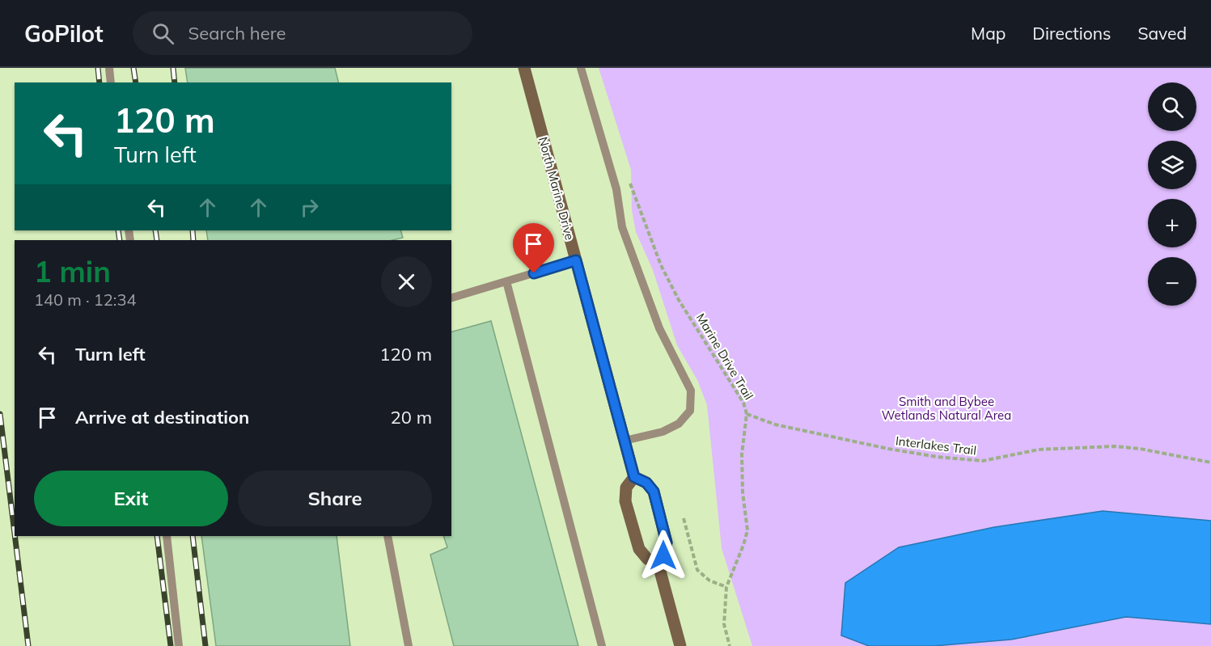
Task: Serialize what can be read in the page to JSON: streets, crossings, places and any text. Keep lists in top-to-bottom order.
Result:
{
  "streets": {
    "main road": ["North Marine Drive"],
    "path": ["Marine Drive Trail", "Interlakes Trail"]
  },
  "crossings": [
    ["Marine Drive Trail", "Interlakes Trail"]
  ],
  "parks": ["Smith and Bybee Wetlands Natural Area"],
  "page": {
    "header": "GoPilot",
    "search": "Search here",
    "nav": ["Map", "Directions", "Saved"],
    "map_buttons": ["+", "−"],
    "turn": ["120 m", "Turn left"],
    "heading": ["1 min", "140 m · 12:34"],
    "list": [
      {
        "name": "Turn left",
        "value": "120 m"
      },
      {
        "name": "Arrive at destination",
        "value": "20 m"
      }
    ],
    "buttons": ["Exit", "Share"]
  }
}
